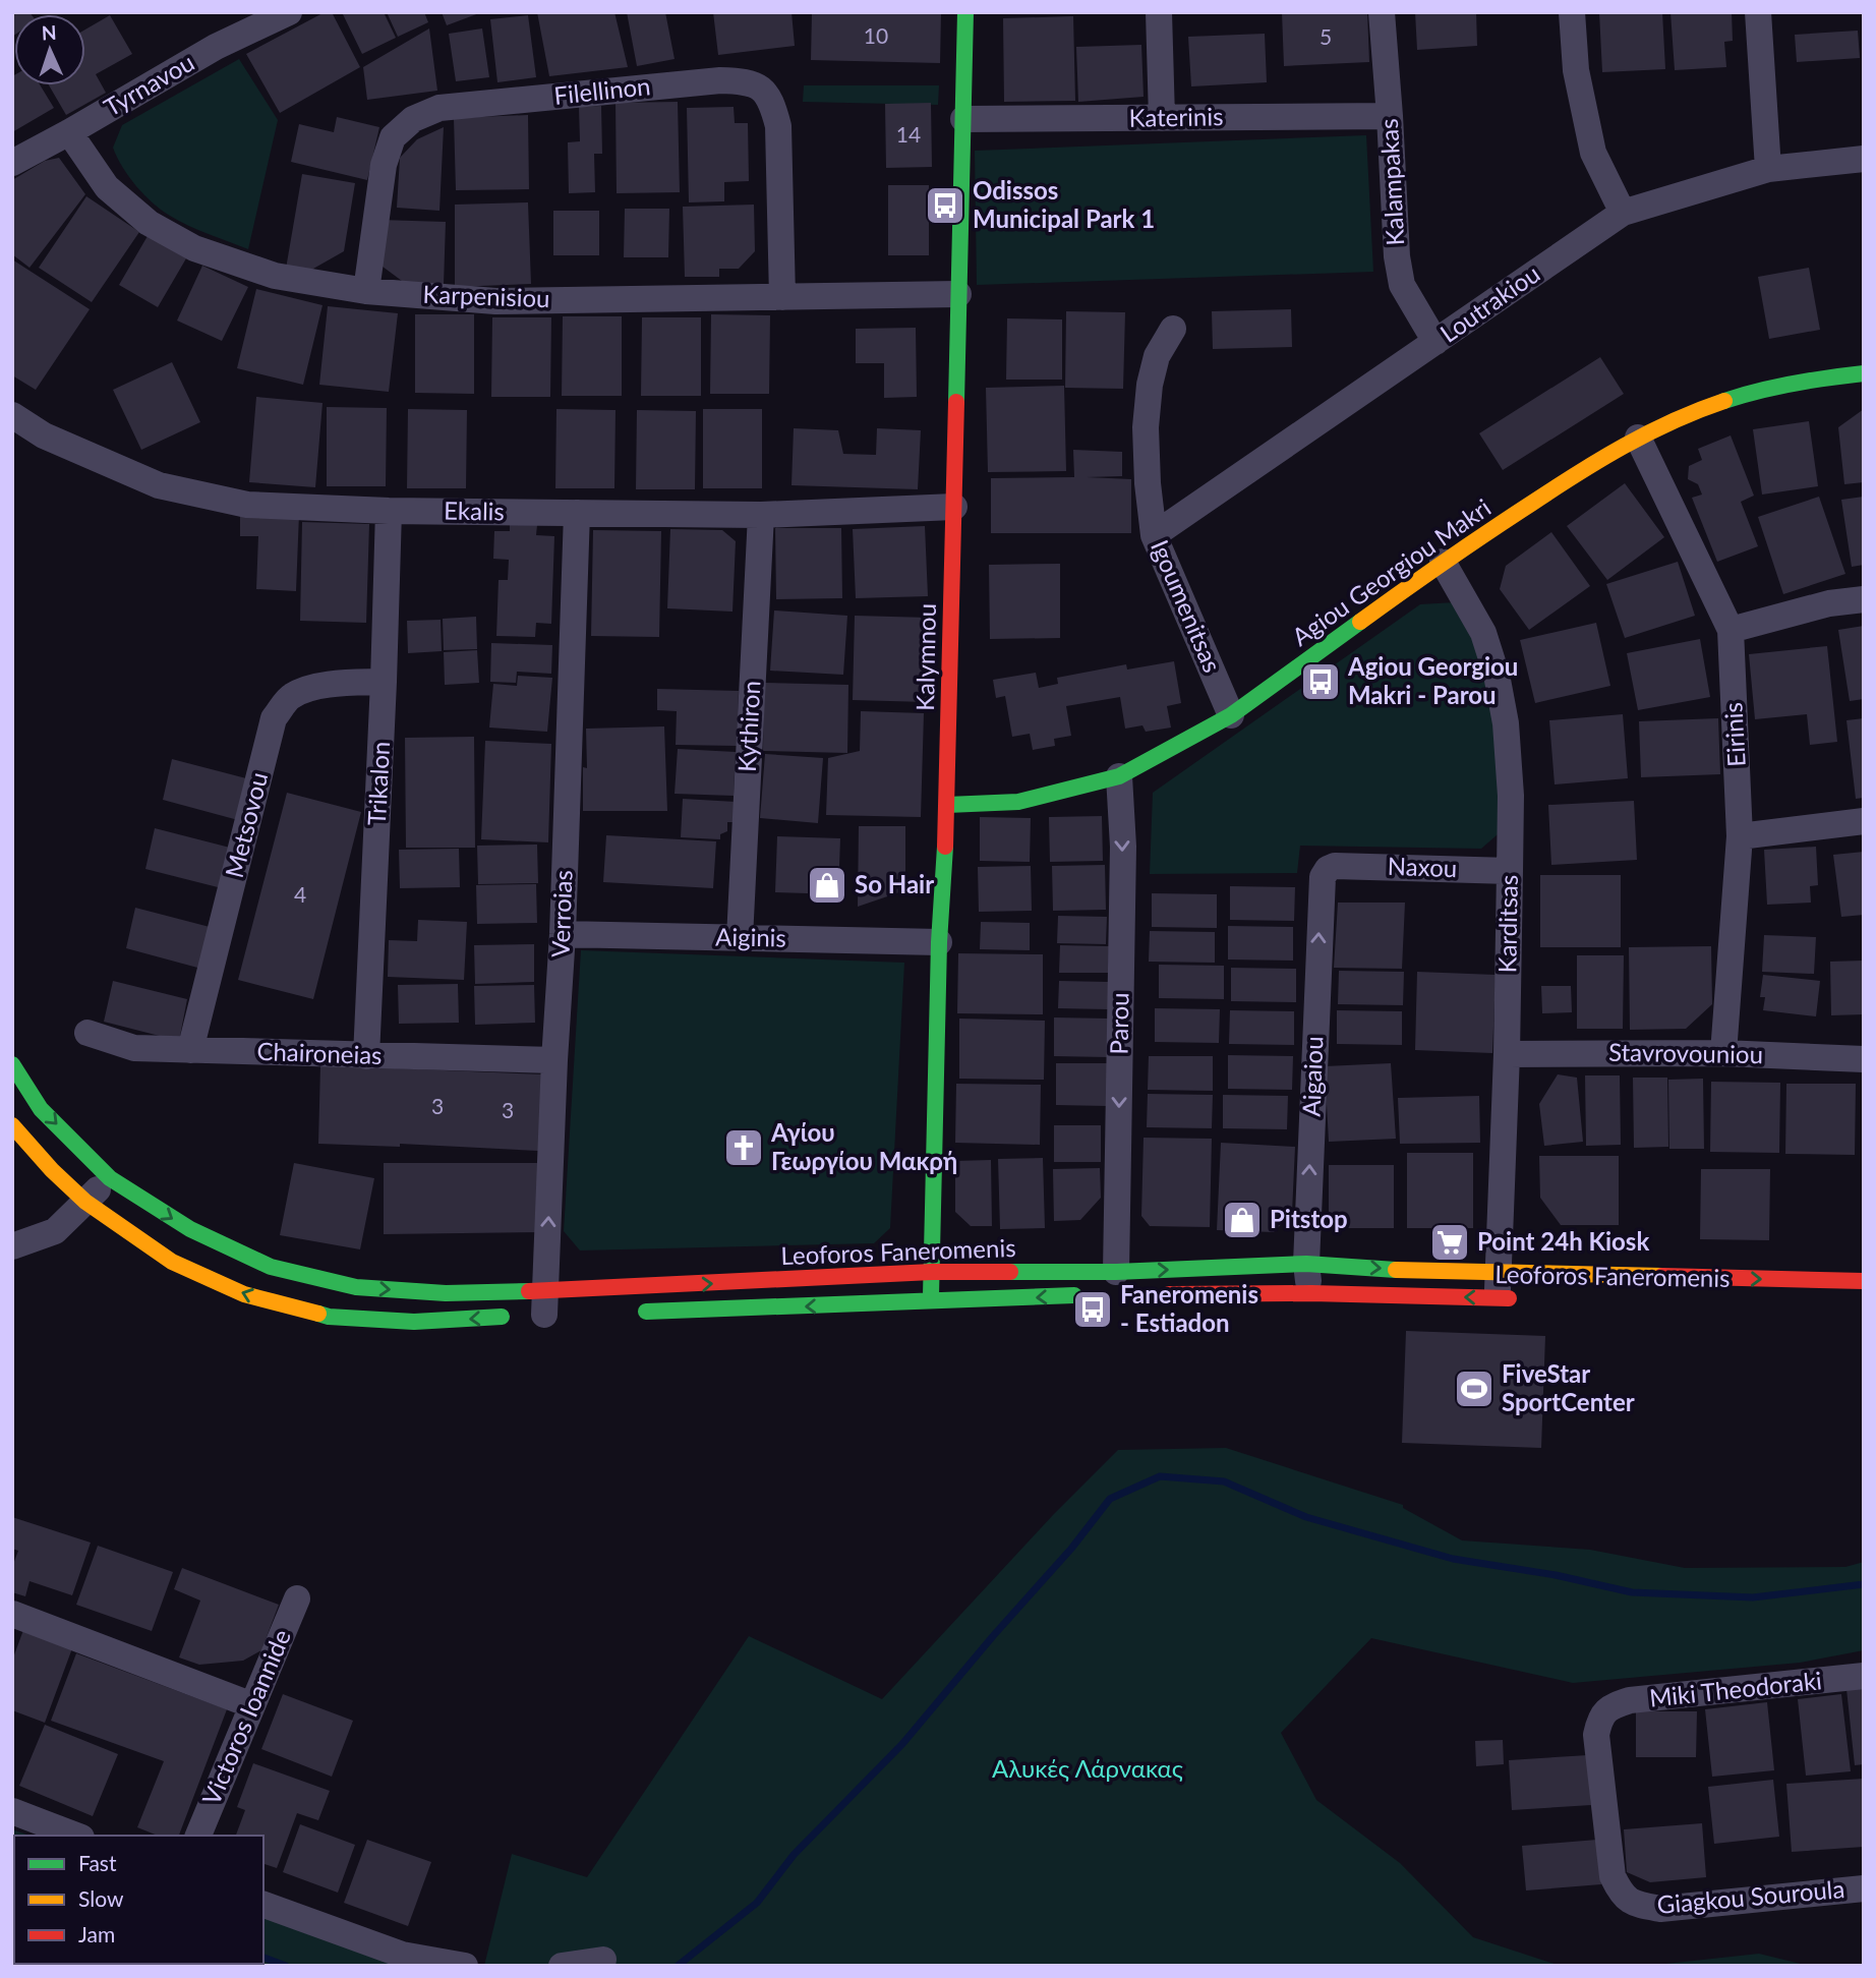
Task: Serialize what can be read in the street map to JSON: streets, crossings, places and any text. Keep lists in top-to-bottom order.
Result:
{
  "streets": {
    "main road": ["Agiou Georgiou Makri", "Kalymnou", "Leoforos Faneromenis"],
    "street": [
      "Tyrnavou",
      "Filellinon",
      "Katerinis",
      "Kalampakas",
      "Karpenisiou",
      "Loutrakiou",
      "Ekalis",
      "Igoumenitsas",
      "Kythiron",
      "Eirinis",
      "Trikalon",
      "Metsovou",
      "Naxou",
      "Verroias",
      "Karditsas",
      "Aiginis",
      "Parou",
      "Chaironeias",
      "Stavrovouniou",
      "Aigaiou",
      "Miki Theodoraki",
      "Victoros Ioannide",
      "Giagkou Souroula"
    ]
  },
  "crossings": [
    ["Tyrnavou", "Karpenisiou"],
    ["Filellinon", "Karpenisiou"],
    ["Katerinis", "Kalampakas"],
    ["Katerinis", "Kalymnou"],
    ["Kalampakas", "Loutrakiou"],
    ["Karpenisiou", "Kalymnou"],
    ["Loutrakiou", "Igoumenitsas"],
    ["Ekalis", "Kalymnou"],
    ["Ekalis", "Kythiron"],
    ["Ekalis", "Trikalon"],
    ["Ekalis", "Verroias"],
    ["Agiou Georgiou Makri", "Igoumenitsas"],
    ["Agiou Georgiou Makri", "Kalymnou"],
    ["Agiou Georgiou Makri", "Eirinis"],
    ["Agiou Georgiou Makri", "Karditsas"],
    ["Agiou Georgiou Makri", "Parou"],
    ["Kalymnou", "Aiginis"],
    ["Kalymnou", "Leoforos Faneromenis"],
    ["Kythiron", "Aiginis"],
    ["Eirinis", "Stavrovouniou"],
    ["Trikalon", "Metsovou"],
    ["Trikalon", "Chaironeias"],
    ["Metsovou", "Chaironeias"],
    ["Naxou", "Karditsas"],
    ["Naxou", "Aigaiou"],
    ["Verroias", "Aiginis"],
    ["Verroias", "Chaironeias"],
    ["Verroias", "Leoforos Faneromenis"],
    ["Karditsas", "Stavrovouniou"],
    ["Karditsas", "Leoforos Faneromenis"],
    ["Parou", "Leoforos Faneromenis"],
    ["Aigaiou", "Leoforos Faneromenis"],
    ["Miki Theodoraki", "Giagkou Souroula"]
  ],
  "one_way": ["Parou", "Aigaiou"],
  "parks": ["Αλυκές Λάρνακας"],
  "places": {
    "bus stop": ["Odissos Municipal Park 1", "Agiou Georgiou Makri - Parou", "Faneromenis - Estiadon"],
    "shop": ["So Hair", "Pitstop"],
    "church": ["Αγίου Γεωργίου Μακρή"],
    "supermarket": ["Point 24h Kiosk"],
    "sports": ["FiveStar SportCenter"]
  },
  "house_numbers": [
    "10",
    "5",
    "14",
    "4",
    "3",
    "3"
  ],
  "legend": ["Fast", "Slow", "Jam"],
  "north": "top"
}
